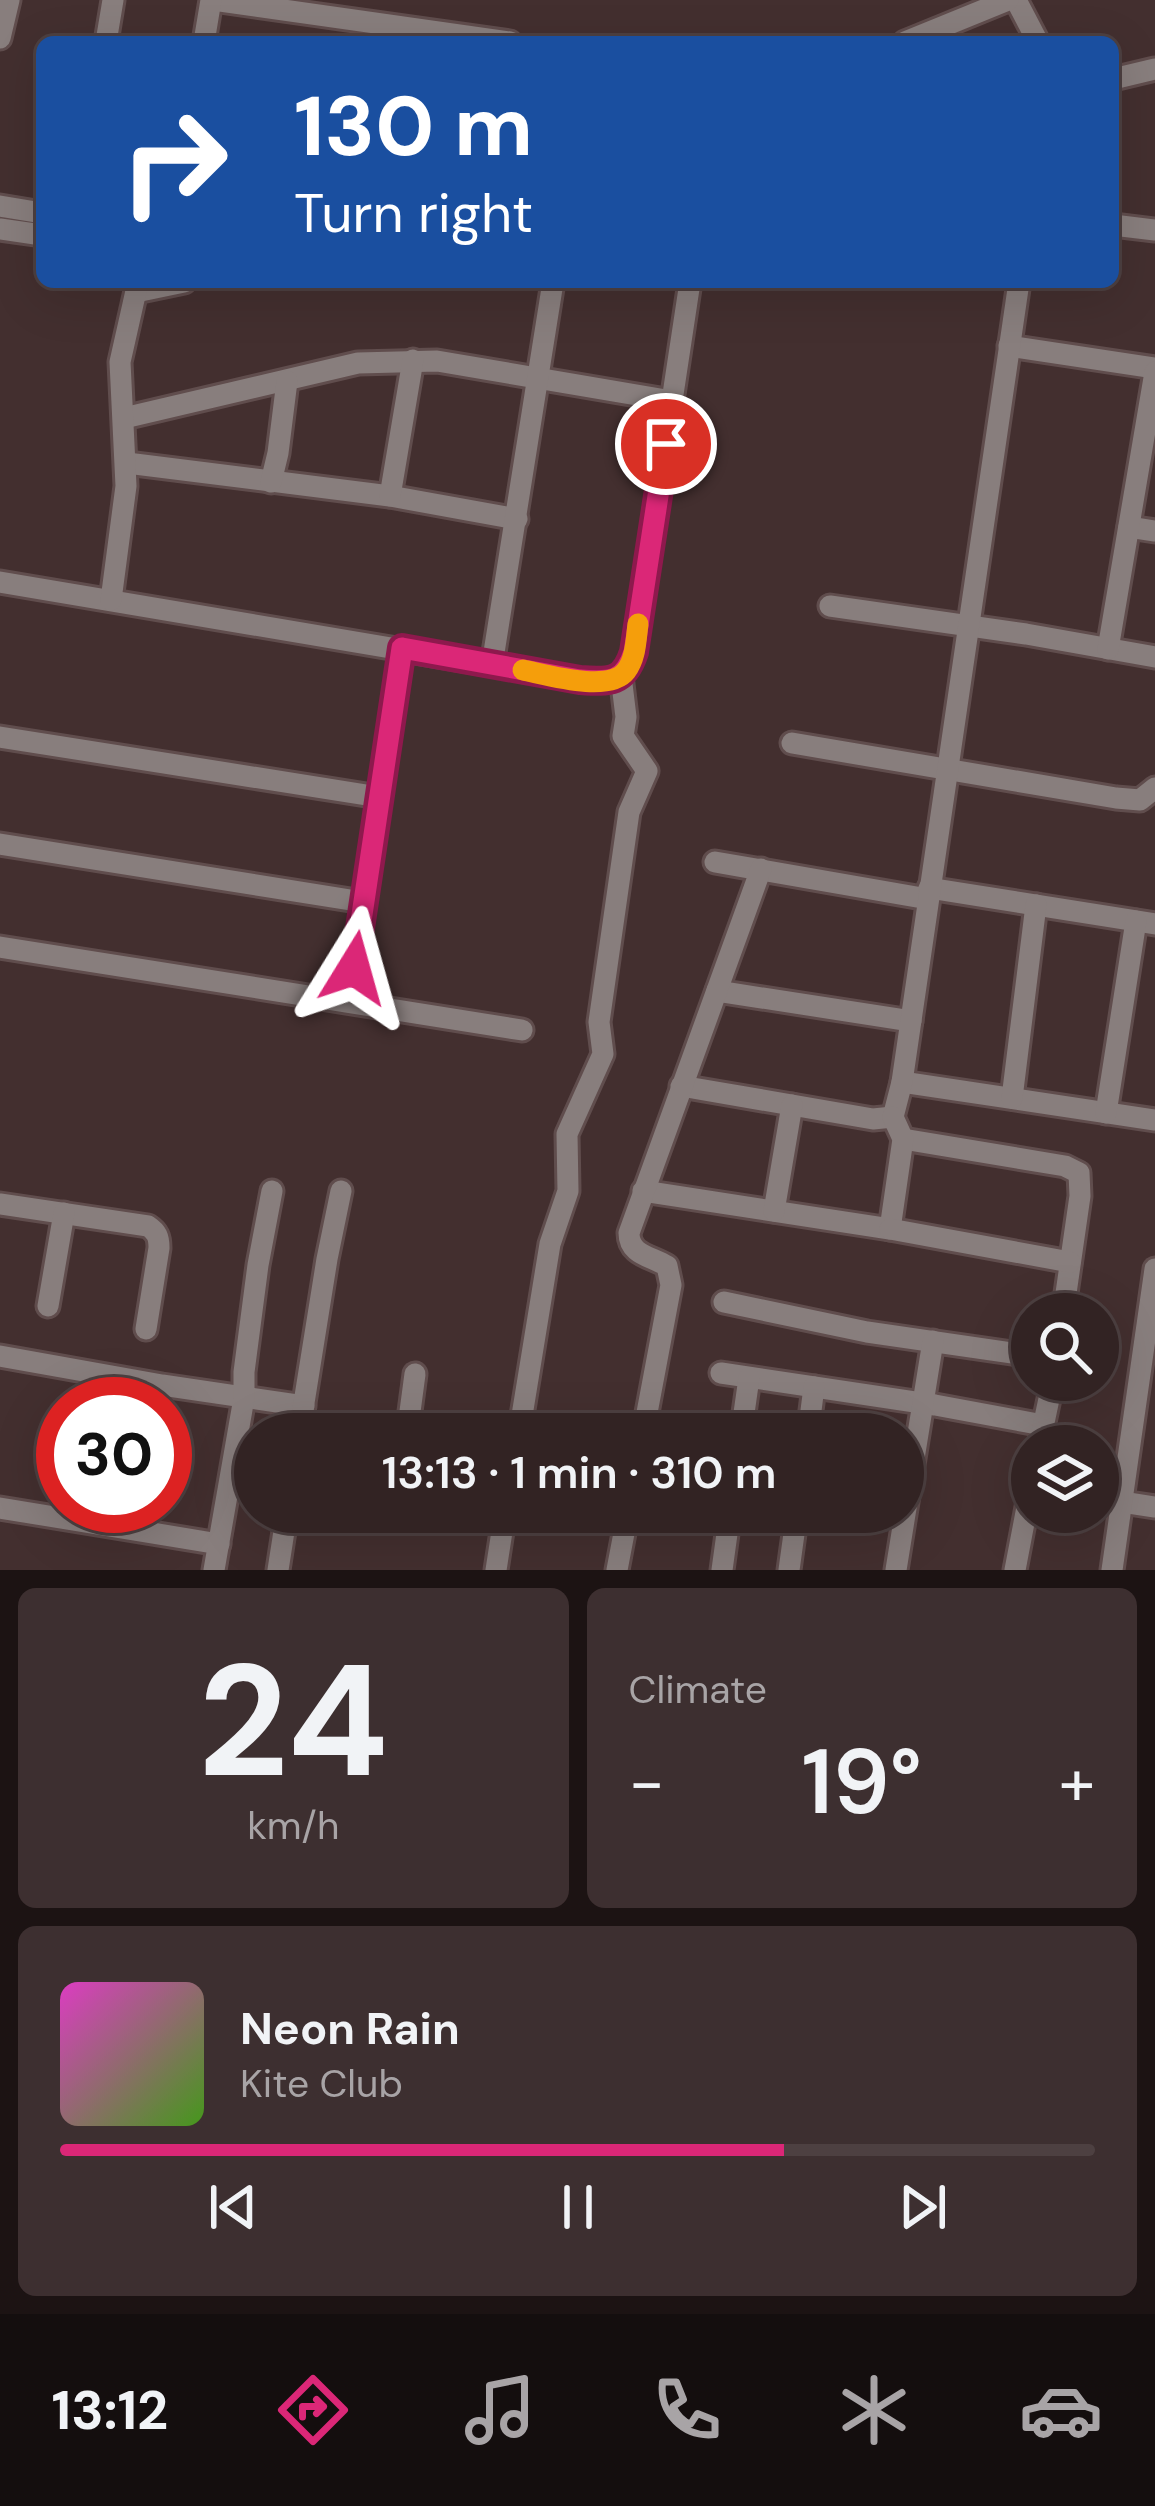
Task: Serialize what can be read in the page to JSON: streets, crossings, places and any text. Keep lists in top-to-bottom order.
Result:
{
  "page": {
    "turn": ["130 m", "Turn right"],
    "limit": "30",
    "trip": "13:13 · 1 min · 310 m",
    "tile": [
      ["24", "km/h"],
      "Climate"
    ],
    "heat": ["−", "19°", "+"],
    "song": ["Neon Rain", "Kite Club"],
    "tabs": "13:12"
  }
}
